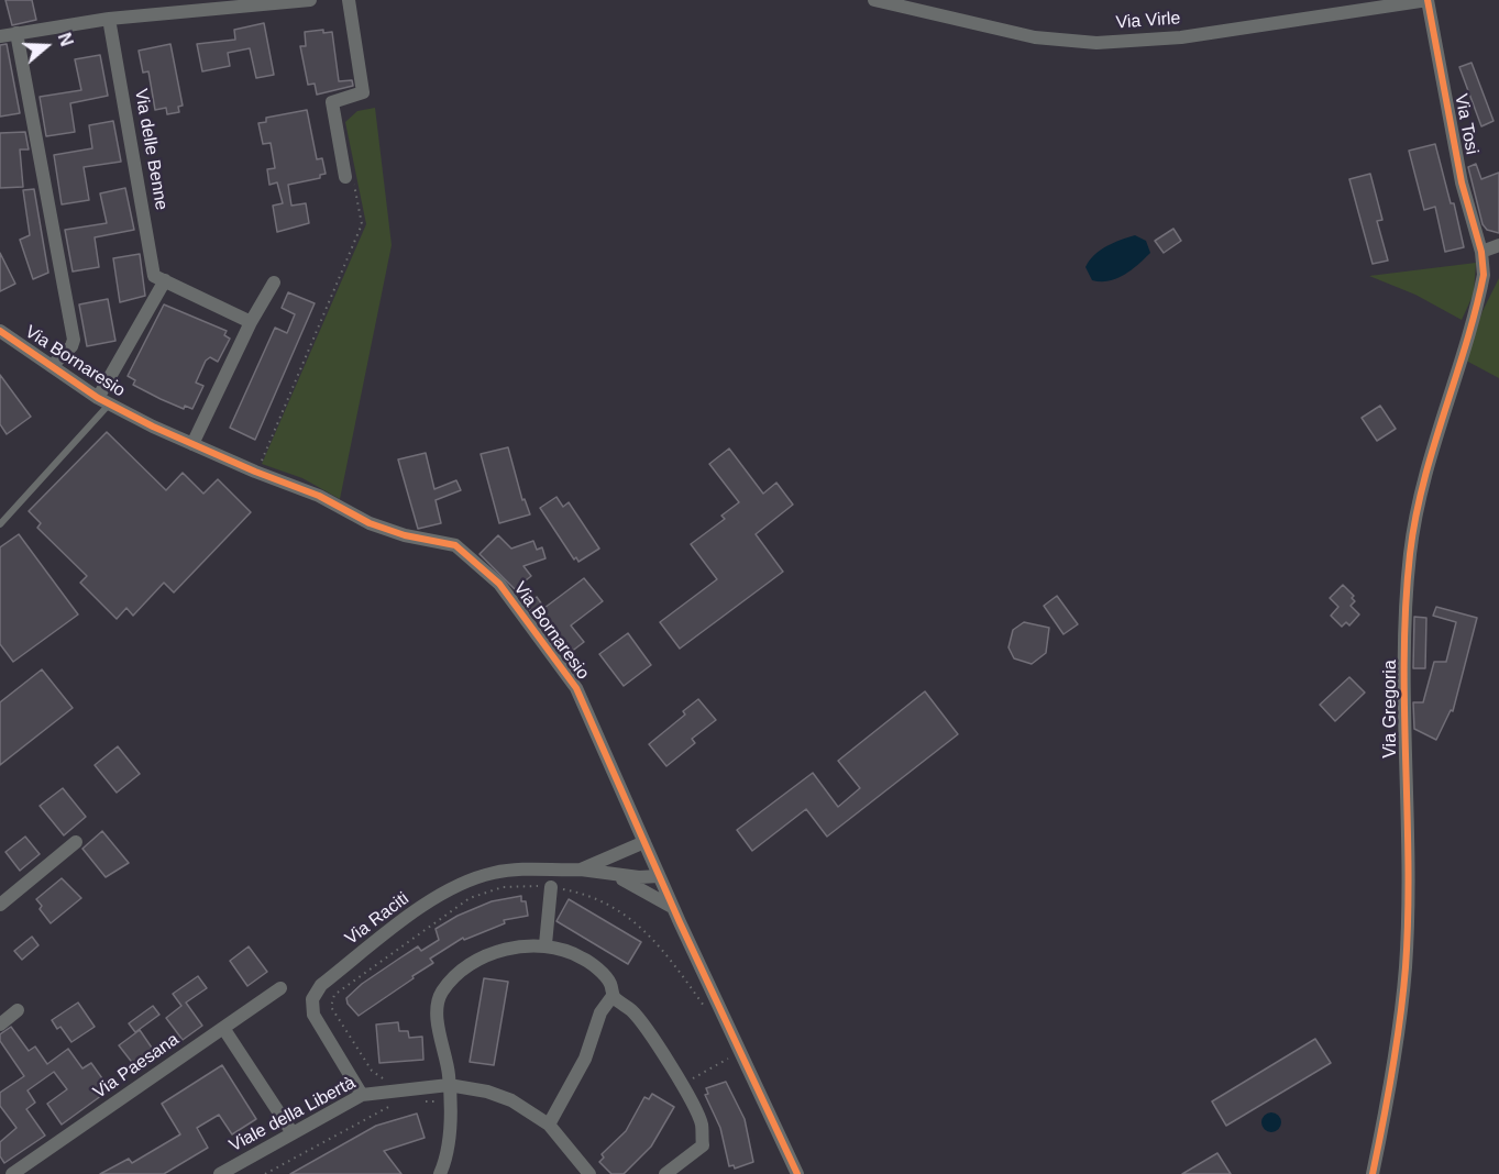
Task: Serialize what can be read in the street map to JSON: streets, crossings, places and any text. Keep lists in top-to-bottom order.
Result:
{
  "streets": {
    "street": [
      "Via Virle",
      "Via Tosi",
      "Via delle Benne",
      "Via Bornaresio",
      "Via Gregoria",
      "Via Raciti",
      "Via Paesana",
      "Viale della Libertà"
    ]
  },
  "crossings": [
    ["Via Virle", "Via Tosi"],
    ["Via Tosi", "Via Gregoria"],
    ["Via Bornaresio", "Via Raciti"],
    ["Via Raciti", "Viale della Libertà"]
  ],
  "north": "right"
}
